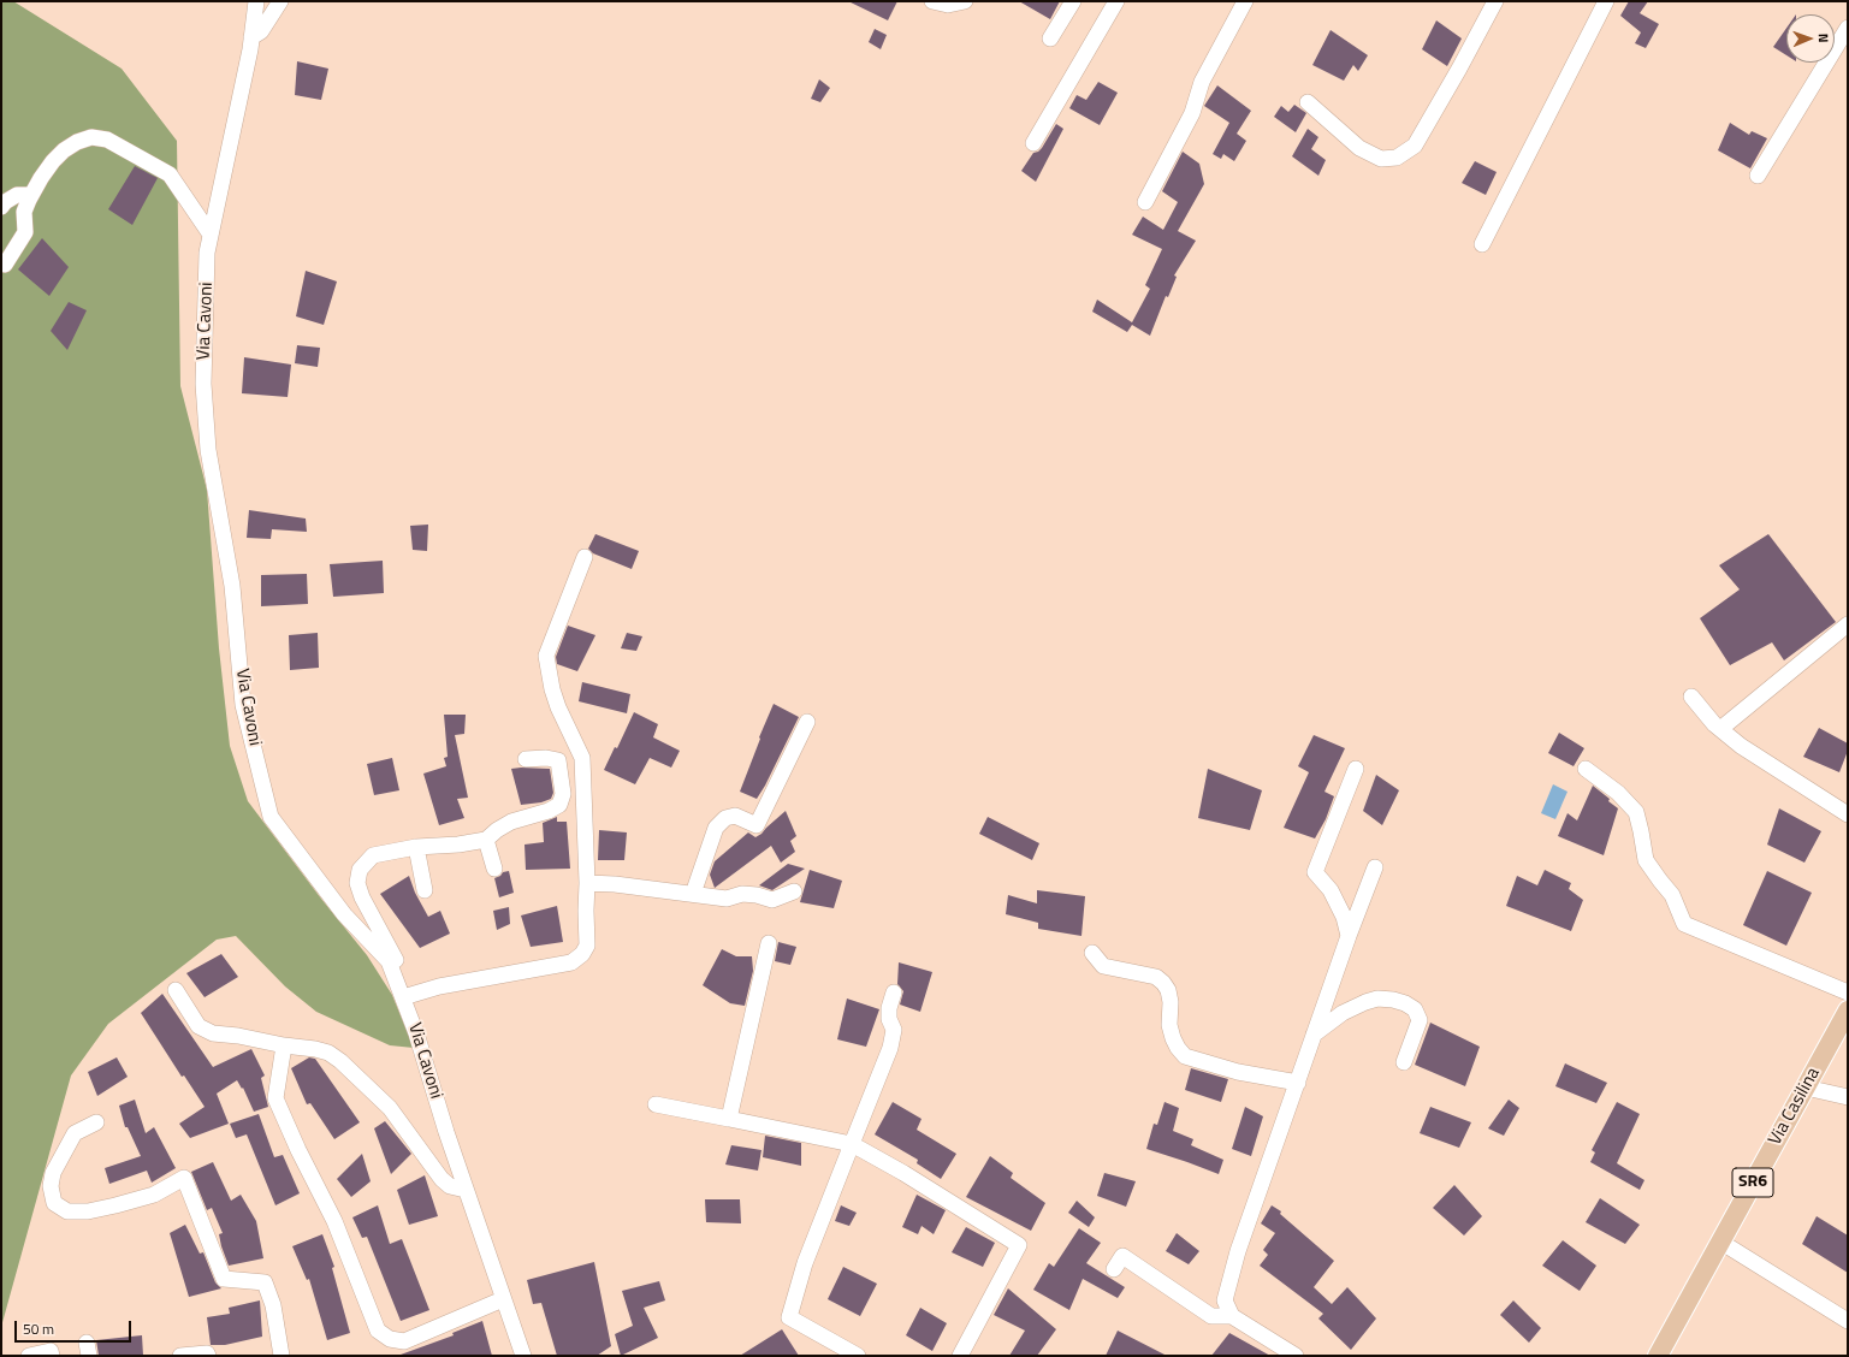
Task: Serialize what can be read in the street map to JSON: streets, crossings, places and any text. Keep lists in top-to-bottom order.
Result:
{
  "streets": {
    "main road": ["Via Casilina", "SR6"],
    "street": ["Via Cavoni"]
  },
  "scale_bar": "50 m",
  "north": "right"
}
